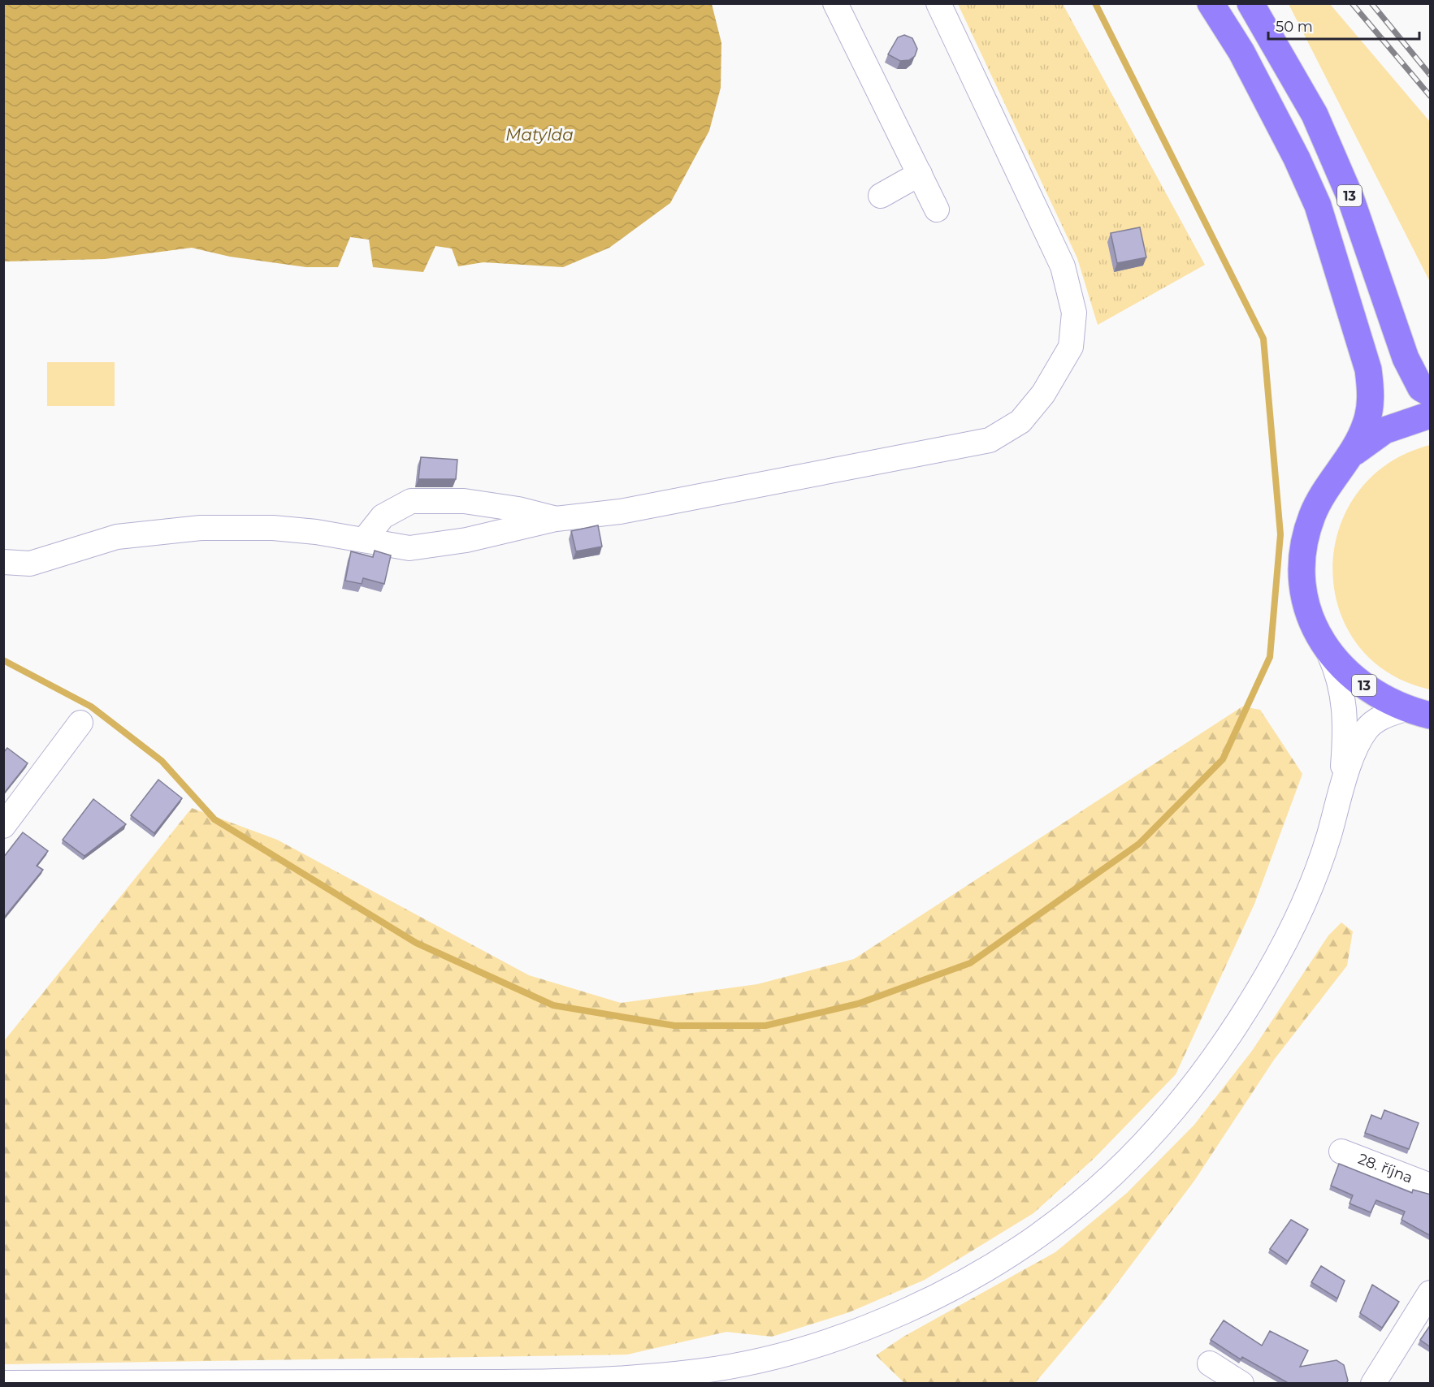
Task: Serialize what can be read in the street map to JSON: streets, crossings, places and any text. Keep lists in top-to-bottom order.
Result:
{
  "streets": {
    "highway": ["13"],
    "street": ["28. října"]
  },
  "water": ["Matylda"],
  "scale_bar": "50 m"
}
